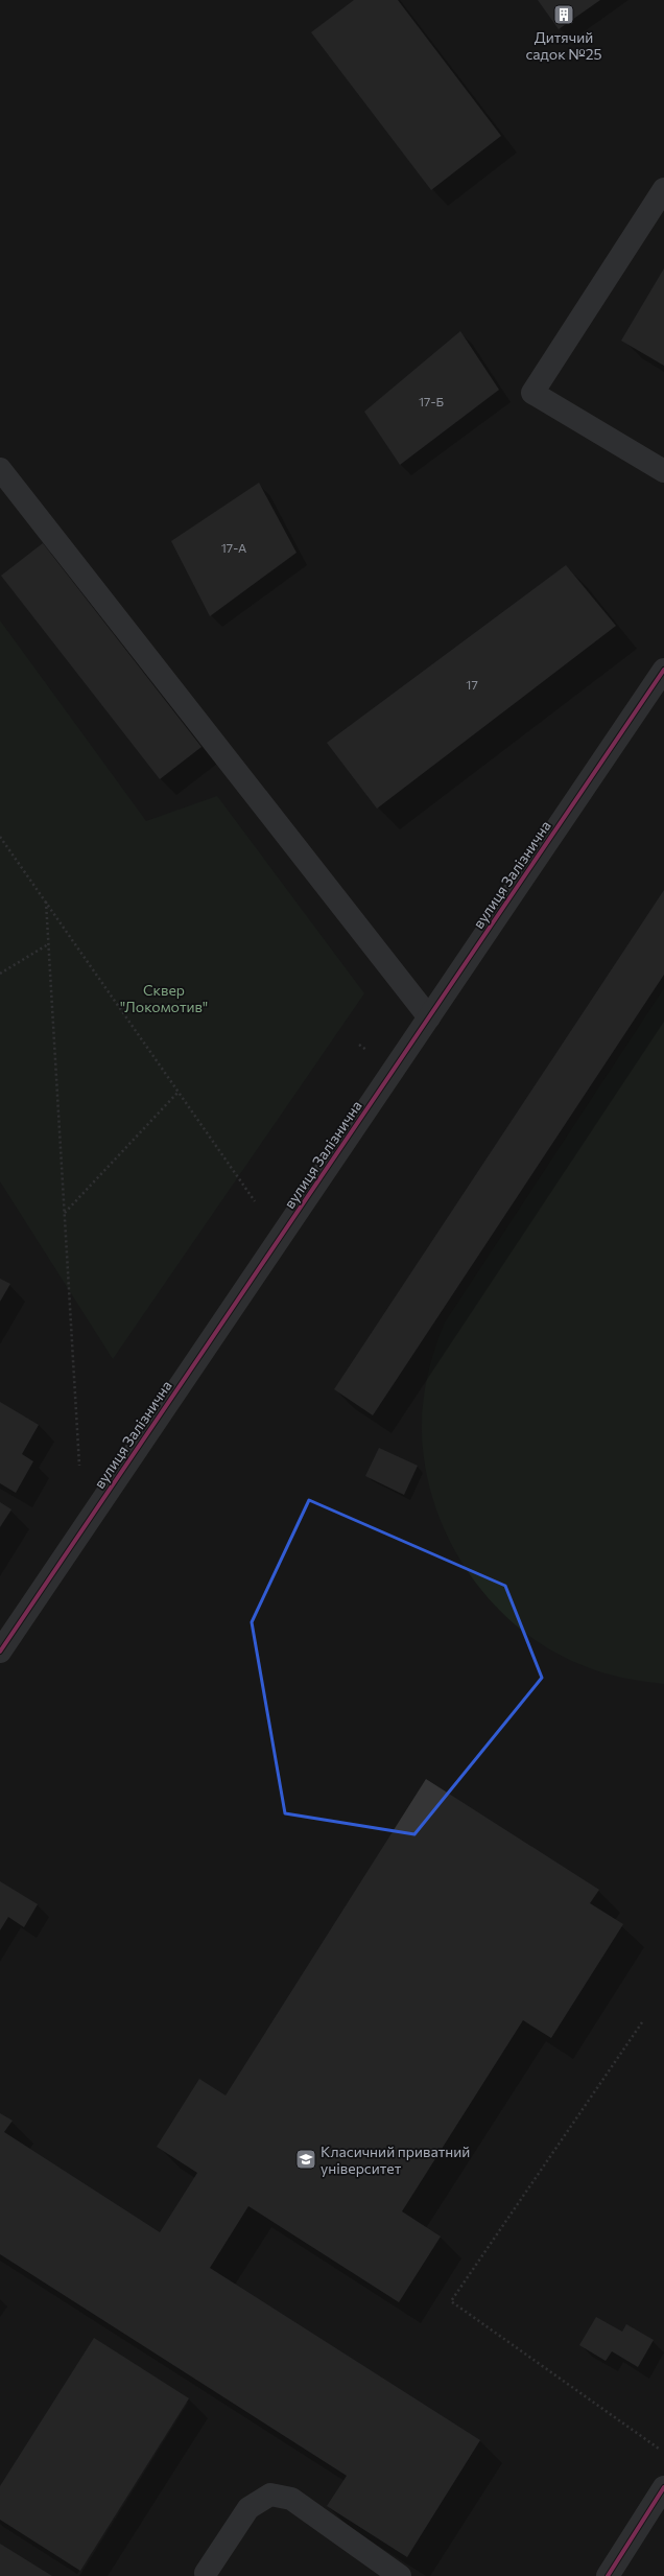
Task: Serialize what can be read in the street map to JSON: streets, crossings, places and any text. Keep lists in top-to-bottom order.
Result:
{
  "streets": {
    "street": ["вулиця Залізнична"]
  },
  "parks": ["Сквер \"Локомотив\""],
  "places": {
    "building": ["Дитячий садок №25"],
    "school or university": ["Класичний приватний університет"]
  },
  "house_numbers": ["17-Б", "17-А", "17"]
}
